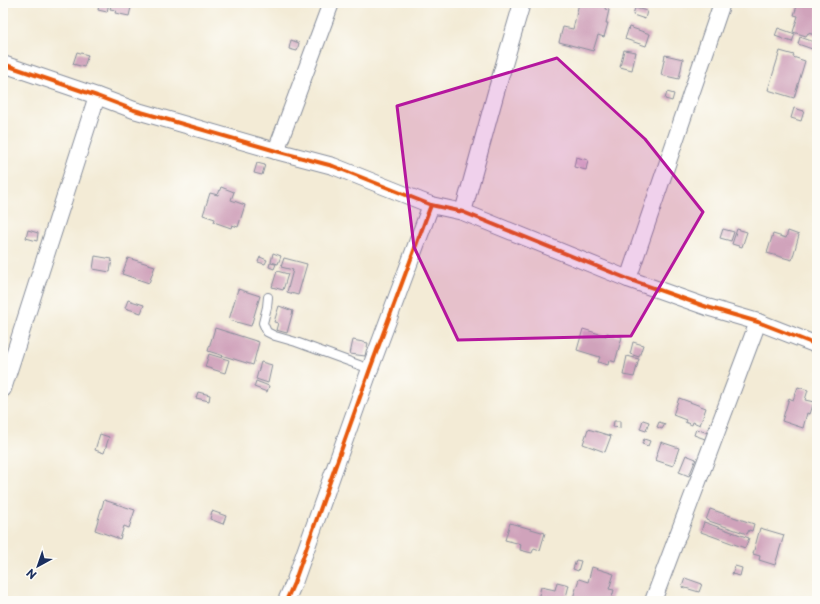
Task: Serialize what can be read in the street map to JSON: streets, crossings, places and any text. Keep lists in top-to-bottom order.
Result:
{
  "north": "bottom left"
}
